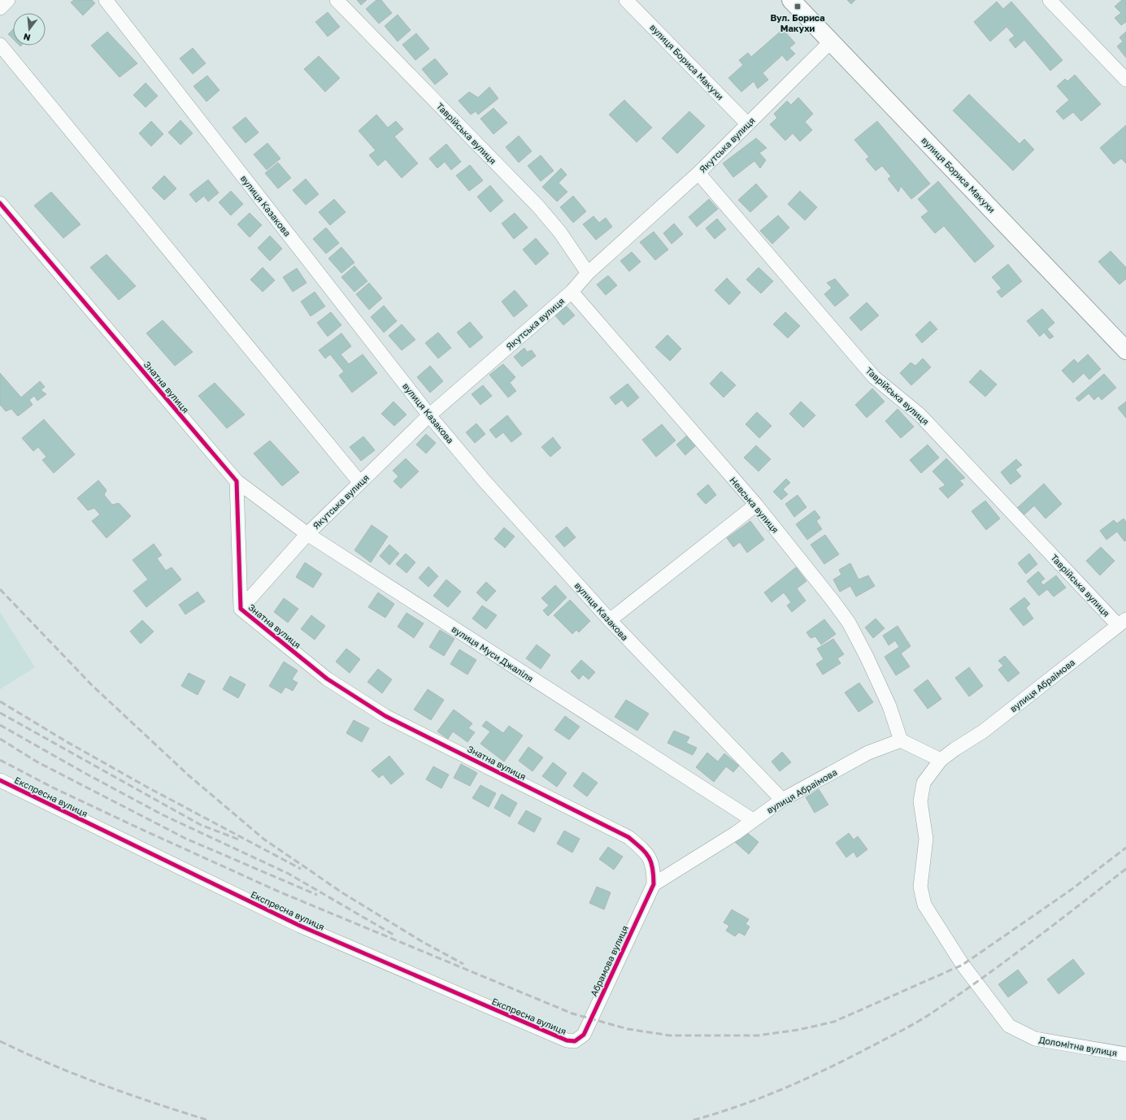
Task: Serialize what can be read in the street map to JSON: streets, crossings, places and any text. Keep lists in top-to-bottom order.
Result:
{
  "streets": {
    "main road": ["вулиця Бориса Макухи"],
    "street": [
      "Таврійська вулиця",
      "Якутська вулиця",
      "вулиця Казакова",
      "Знатна вулиця",
      "Невська вулиця",
      "вулиця Муси Джаліля",
      "вулиця Абраімова",
      "Експресна вулиця",
      "Абрамова вулиця",
      "Доломітна вулиця"
    ]
  },
  "crossings": [
    ["вулиця Бориса Макухи", "Якутська вулиця"],
    ["Таврійська вулиця", "Якутська вулиця"],
    ["Таврійська вулиця", "вулиця Абраімова"],
    ["Якутська вулиця", "вулиця Казакова"],
    ["Якутська вулиця", "Знатна вулиця"],
    ["Якутська вулиця", "Невська вулиця"],
    ["Якутська вулиця", "вулиця Муси Джаліля"],
    ["вулиця Казакова", "вулиця Абраімова"],
    ["Знатна вулиця", "вулиця Муси Джаліля"],
    ["Знатна вулиця", "вулиця Абраімова"],
    ["Знатна вулиця", "Абрамова вулиця"],
    ["Невська вулиця", "вулиця Абраімова"],
    ["вулиця Муси Джаліля", "вулиця Абраімова"],
    ["вулиця Абраімова", "Абрамова вулиця"],
    ["вулиця Абраімова", "Доломітна вулиця"],
    ["Експресна вулиця", "Абрамова вулиця"]
  ],
  "places": {
    "transit": ["Вул. Бориса Макухи"]
  },
  "north": "bottom"
}
